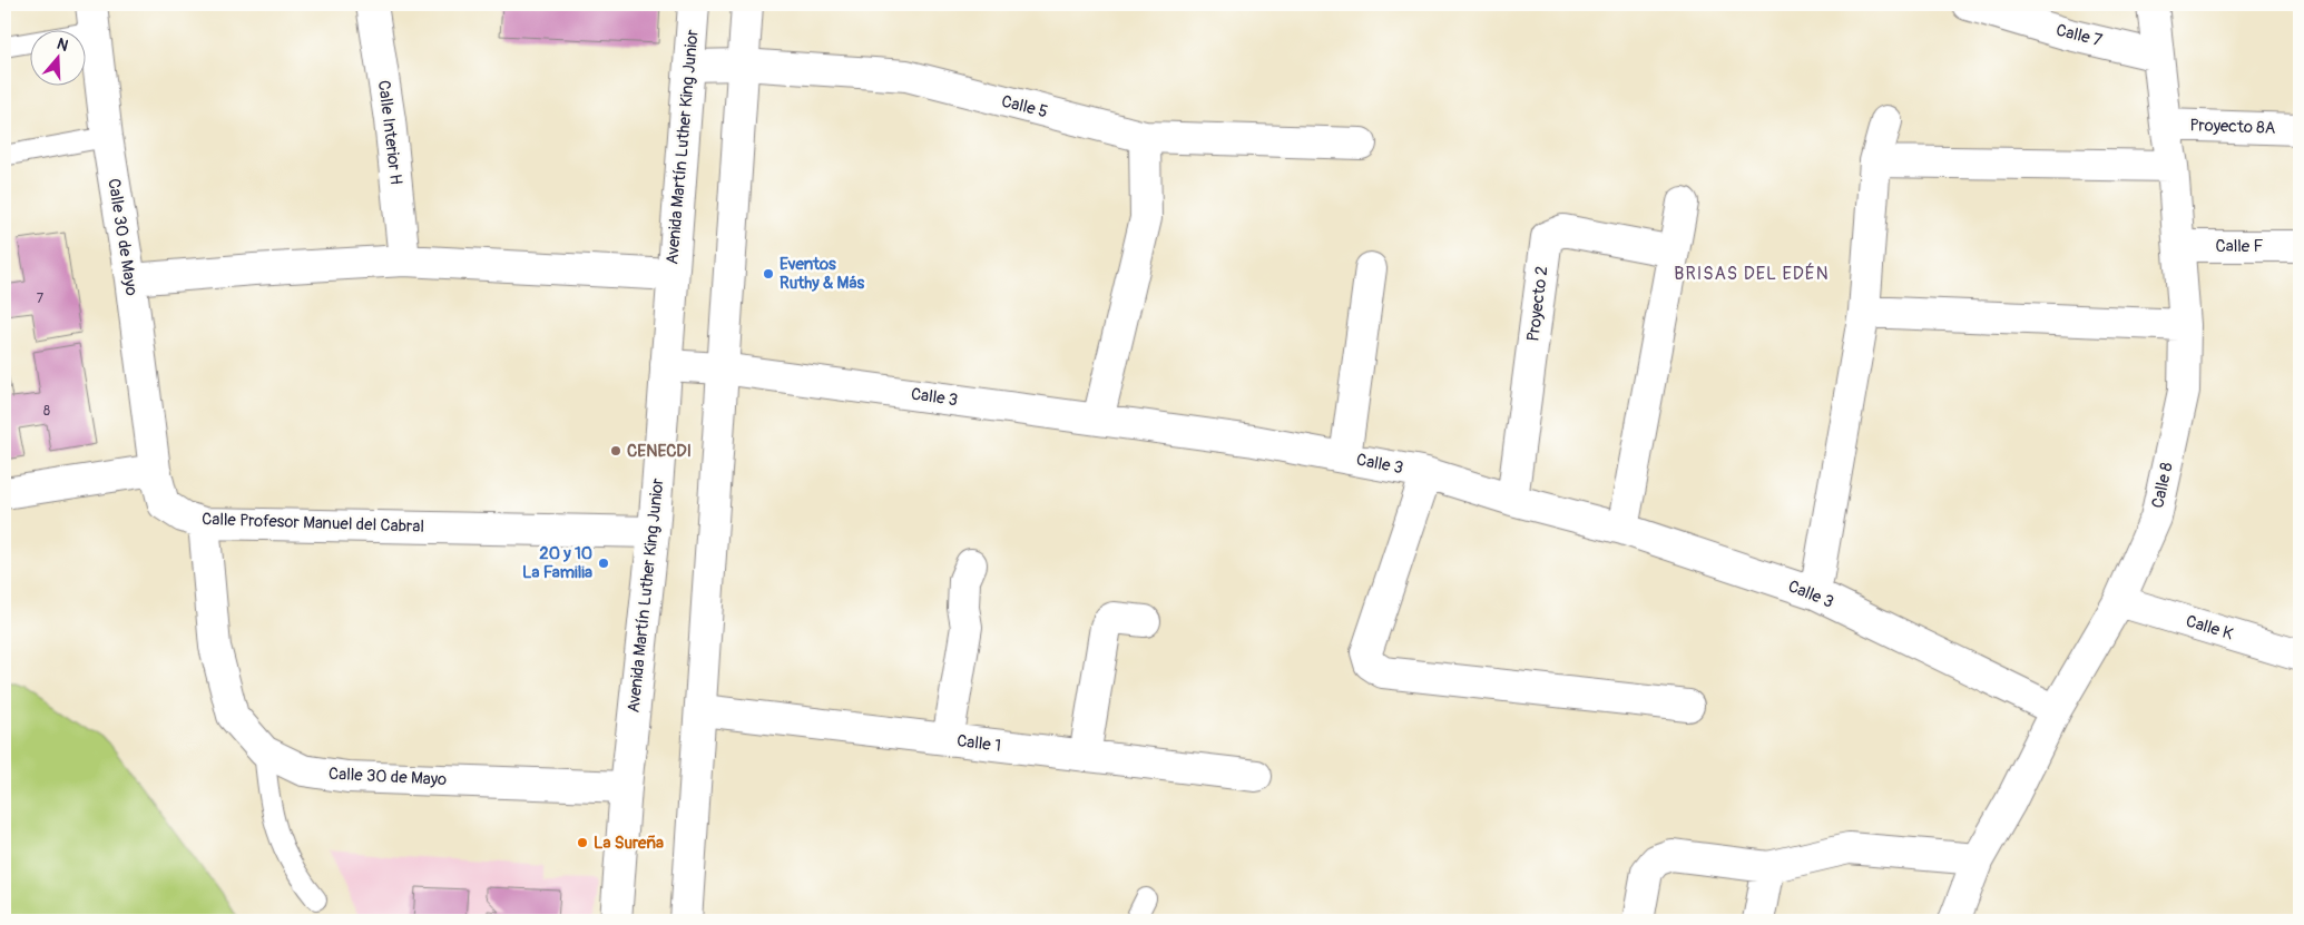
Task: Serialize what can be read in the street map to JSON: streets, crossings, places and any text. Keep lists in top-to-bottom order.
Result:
{
  "streets": {
    "street": [
      "Calle 7",
      "Calle 5",
      "Proyecto 8A",
      "Calle Interior H",
      "Avenida Martín Luther King Junior",
      "Calle 30 de Mayo",
      "Calle F",
      "Proyecto 2",
      "Calle 3",
      "Calle 8",
      "Calle Profesor Manuel del Cabral",
      "Calle K",
      "Calle 1"
    ]
  },
  "crossings": [
    ["Calle 7", "Calle 8"],
    ["Calle 5", "Avenida Martín Luther King Junior"],
    ["Proyecto 8A", "Calle 8"],
    ["Avenida Martín Luther King Junior", "Calle 30 de Mayo"],
    ["Avenida Martín Luther King Junior", "Calle 3"],
    ["Avenida Martín Luther King Junior", "Calle Profesor Manuel del Cabral"],
    ["Calle 30 de Mayo", "Calle Profesor Manuel del Cabral"],
    ["Calle F", "Calle 8"],
    ["Proyecto 2", "Calle 3"],
    ["Calle 3", "Calle 8"],
    ["Calle 8", "Calle K"]
  ],
  "districts": ["BRISAS DEL EDÉN"],
  "places": [
    "Eventos Ruthy & Más",
    "CENECDI",
    "20 y 10 La Familia",
    "La Sureña"
  ],
  "house_numbers": ["7", "8"],
  "north": "top"
}
